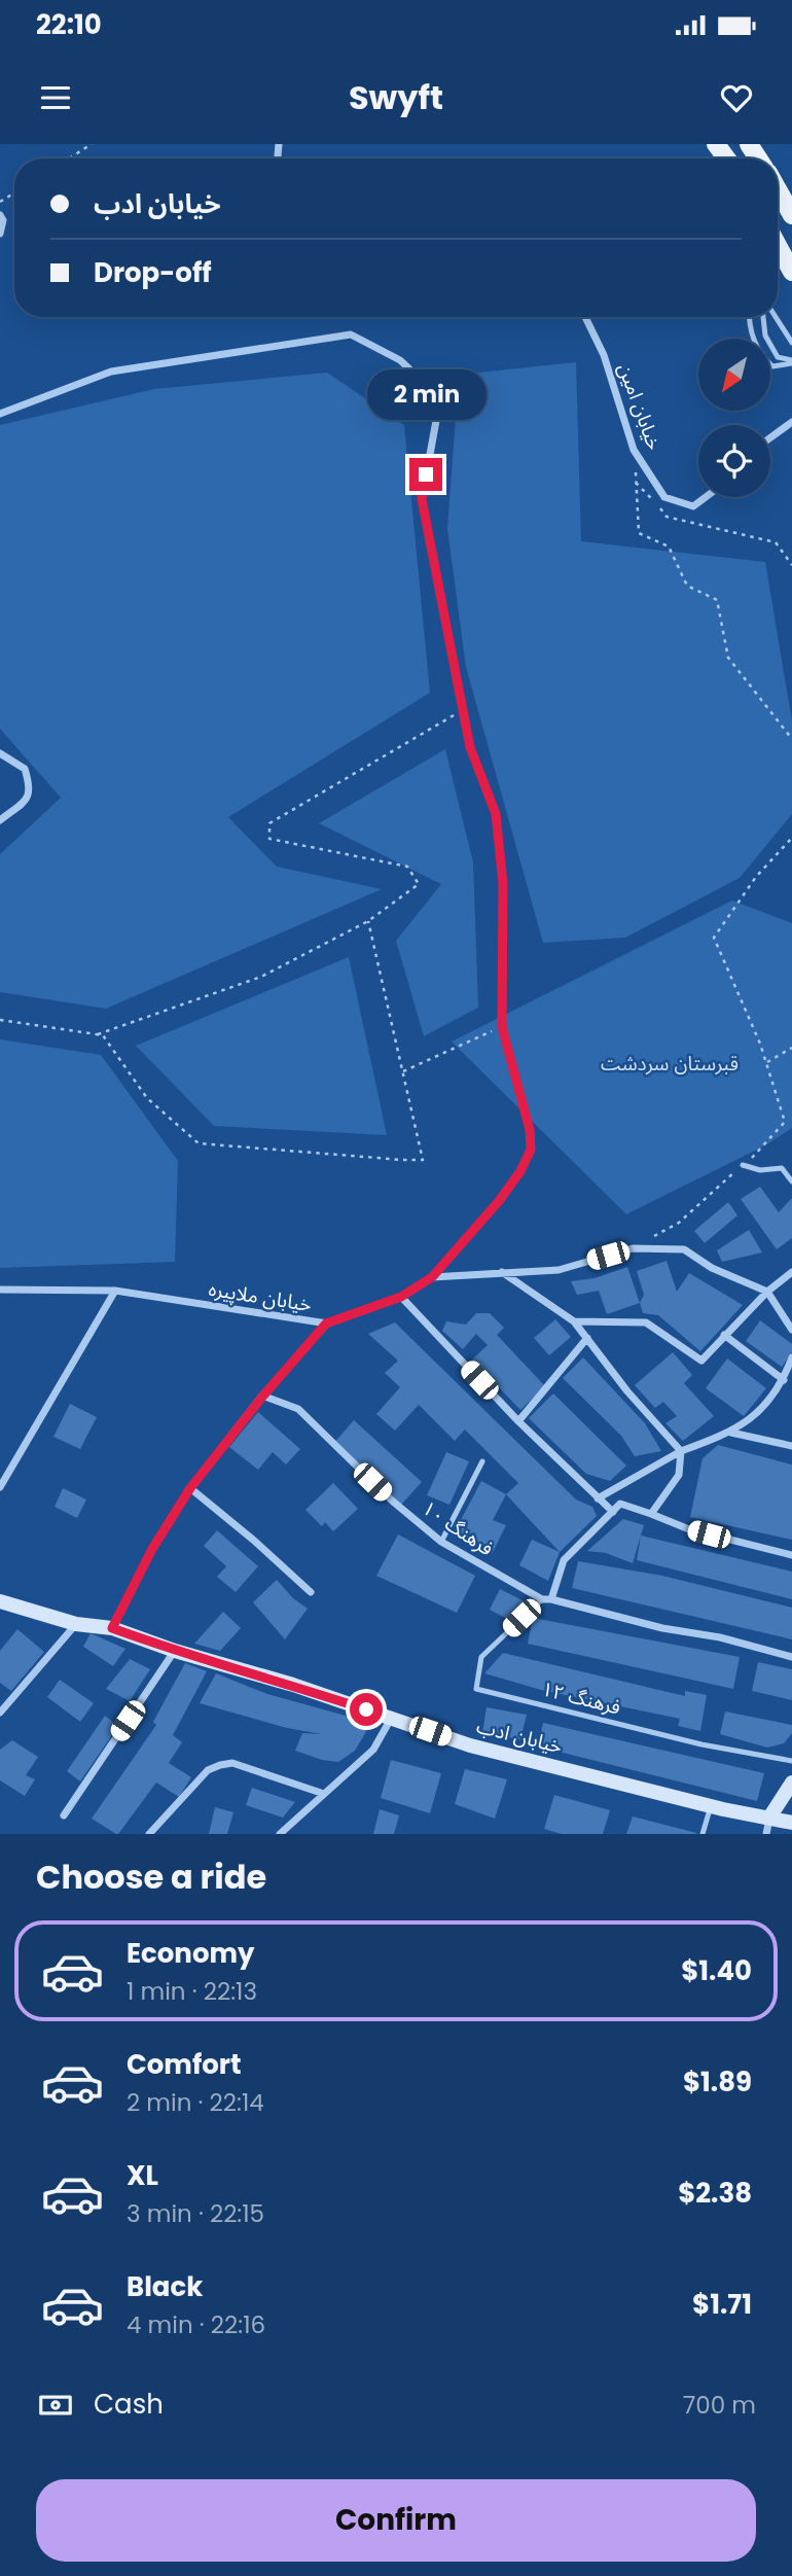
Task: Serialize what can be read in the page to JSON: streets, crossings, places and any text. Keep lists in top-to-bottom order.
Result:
{
  "streets": {
    "street": [
      "خیابان امین",
      "خیابان ملاپیره",
      "فرهنگ ۱۰",
      "خیابان ادب"
    ],
    "lane": ["فرهنگ ۱۲"]
  },
  "crossings": [
    ["فرهنگ ۱۰", "فرهنگ ۱۲"]
  ],
  "parks": ["قبرستان سردشت"],
  "north": "bottom left",
  "page": {
    "status": "22:10",
    "header": "Swyft",
    "banner": ["خیابان ادب", "Drop-off"],
    "bubble": "2 min",
    "heading": "Choose a ride",
    "list": [
      {
        "name": "Economy",
        "note": "1 min · 22:13",
        "value": "$1.40"
      },
      {
        "name": "Comfort",
        "note": "2 min · 22:14",
        "value": "$1.89"
      },
      {
        "name": "XL",
        "note": "3 min · 22:15",
        "value": "$2.38"
      },
      {
        "name": "Black",
        "note": "4 min · 22:16",
        "value": "$1.71"
      }
    ],
    "pay": ["Cash", "700 m"],
    "buttons": "Confirm"
  }
}
